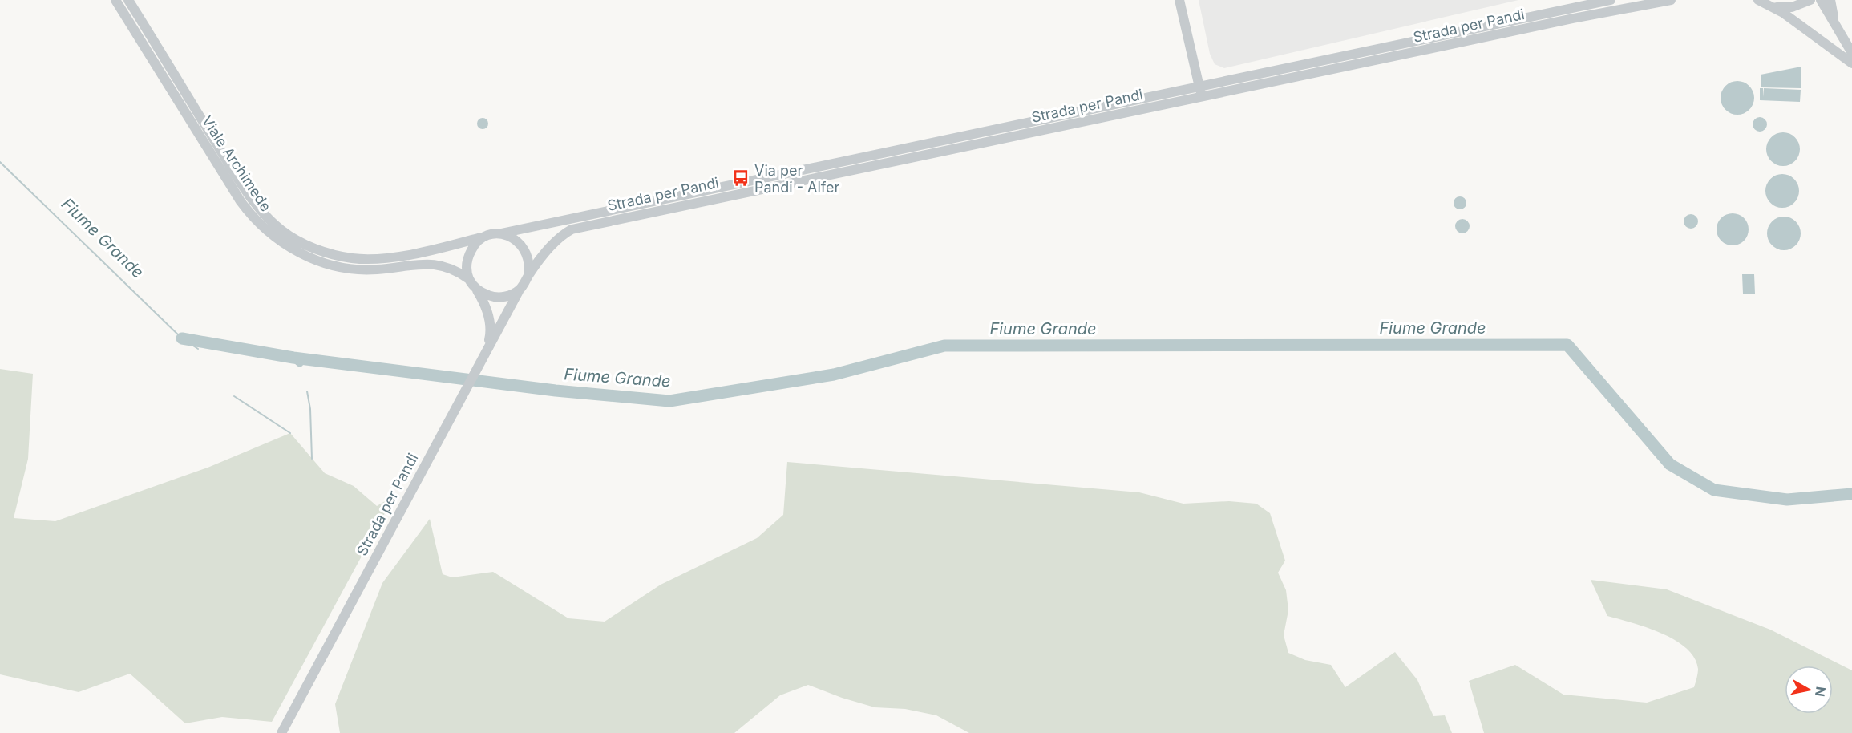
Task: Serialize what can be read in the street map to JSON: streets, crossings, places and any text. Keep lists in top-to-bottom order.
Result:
{
  "streets": {
    "street": ["Strada per Pandi", "Viale Archimede"]
  },
  "crossings": [
    ["Strada per Pandi", "Viale Archimede"]
  ],
  "water": ["Fiume Grande"],
  "places": {
    "bus stop": ["Via per Pandi - Alfer"]
  },
  "north": "right"
}
